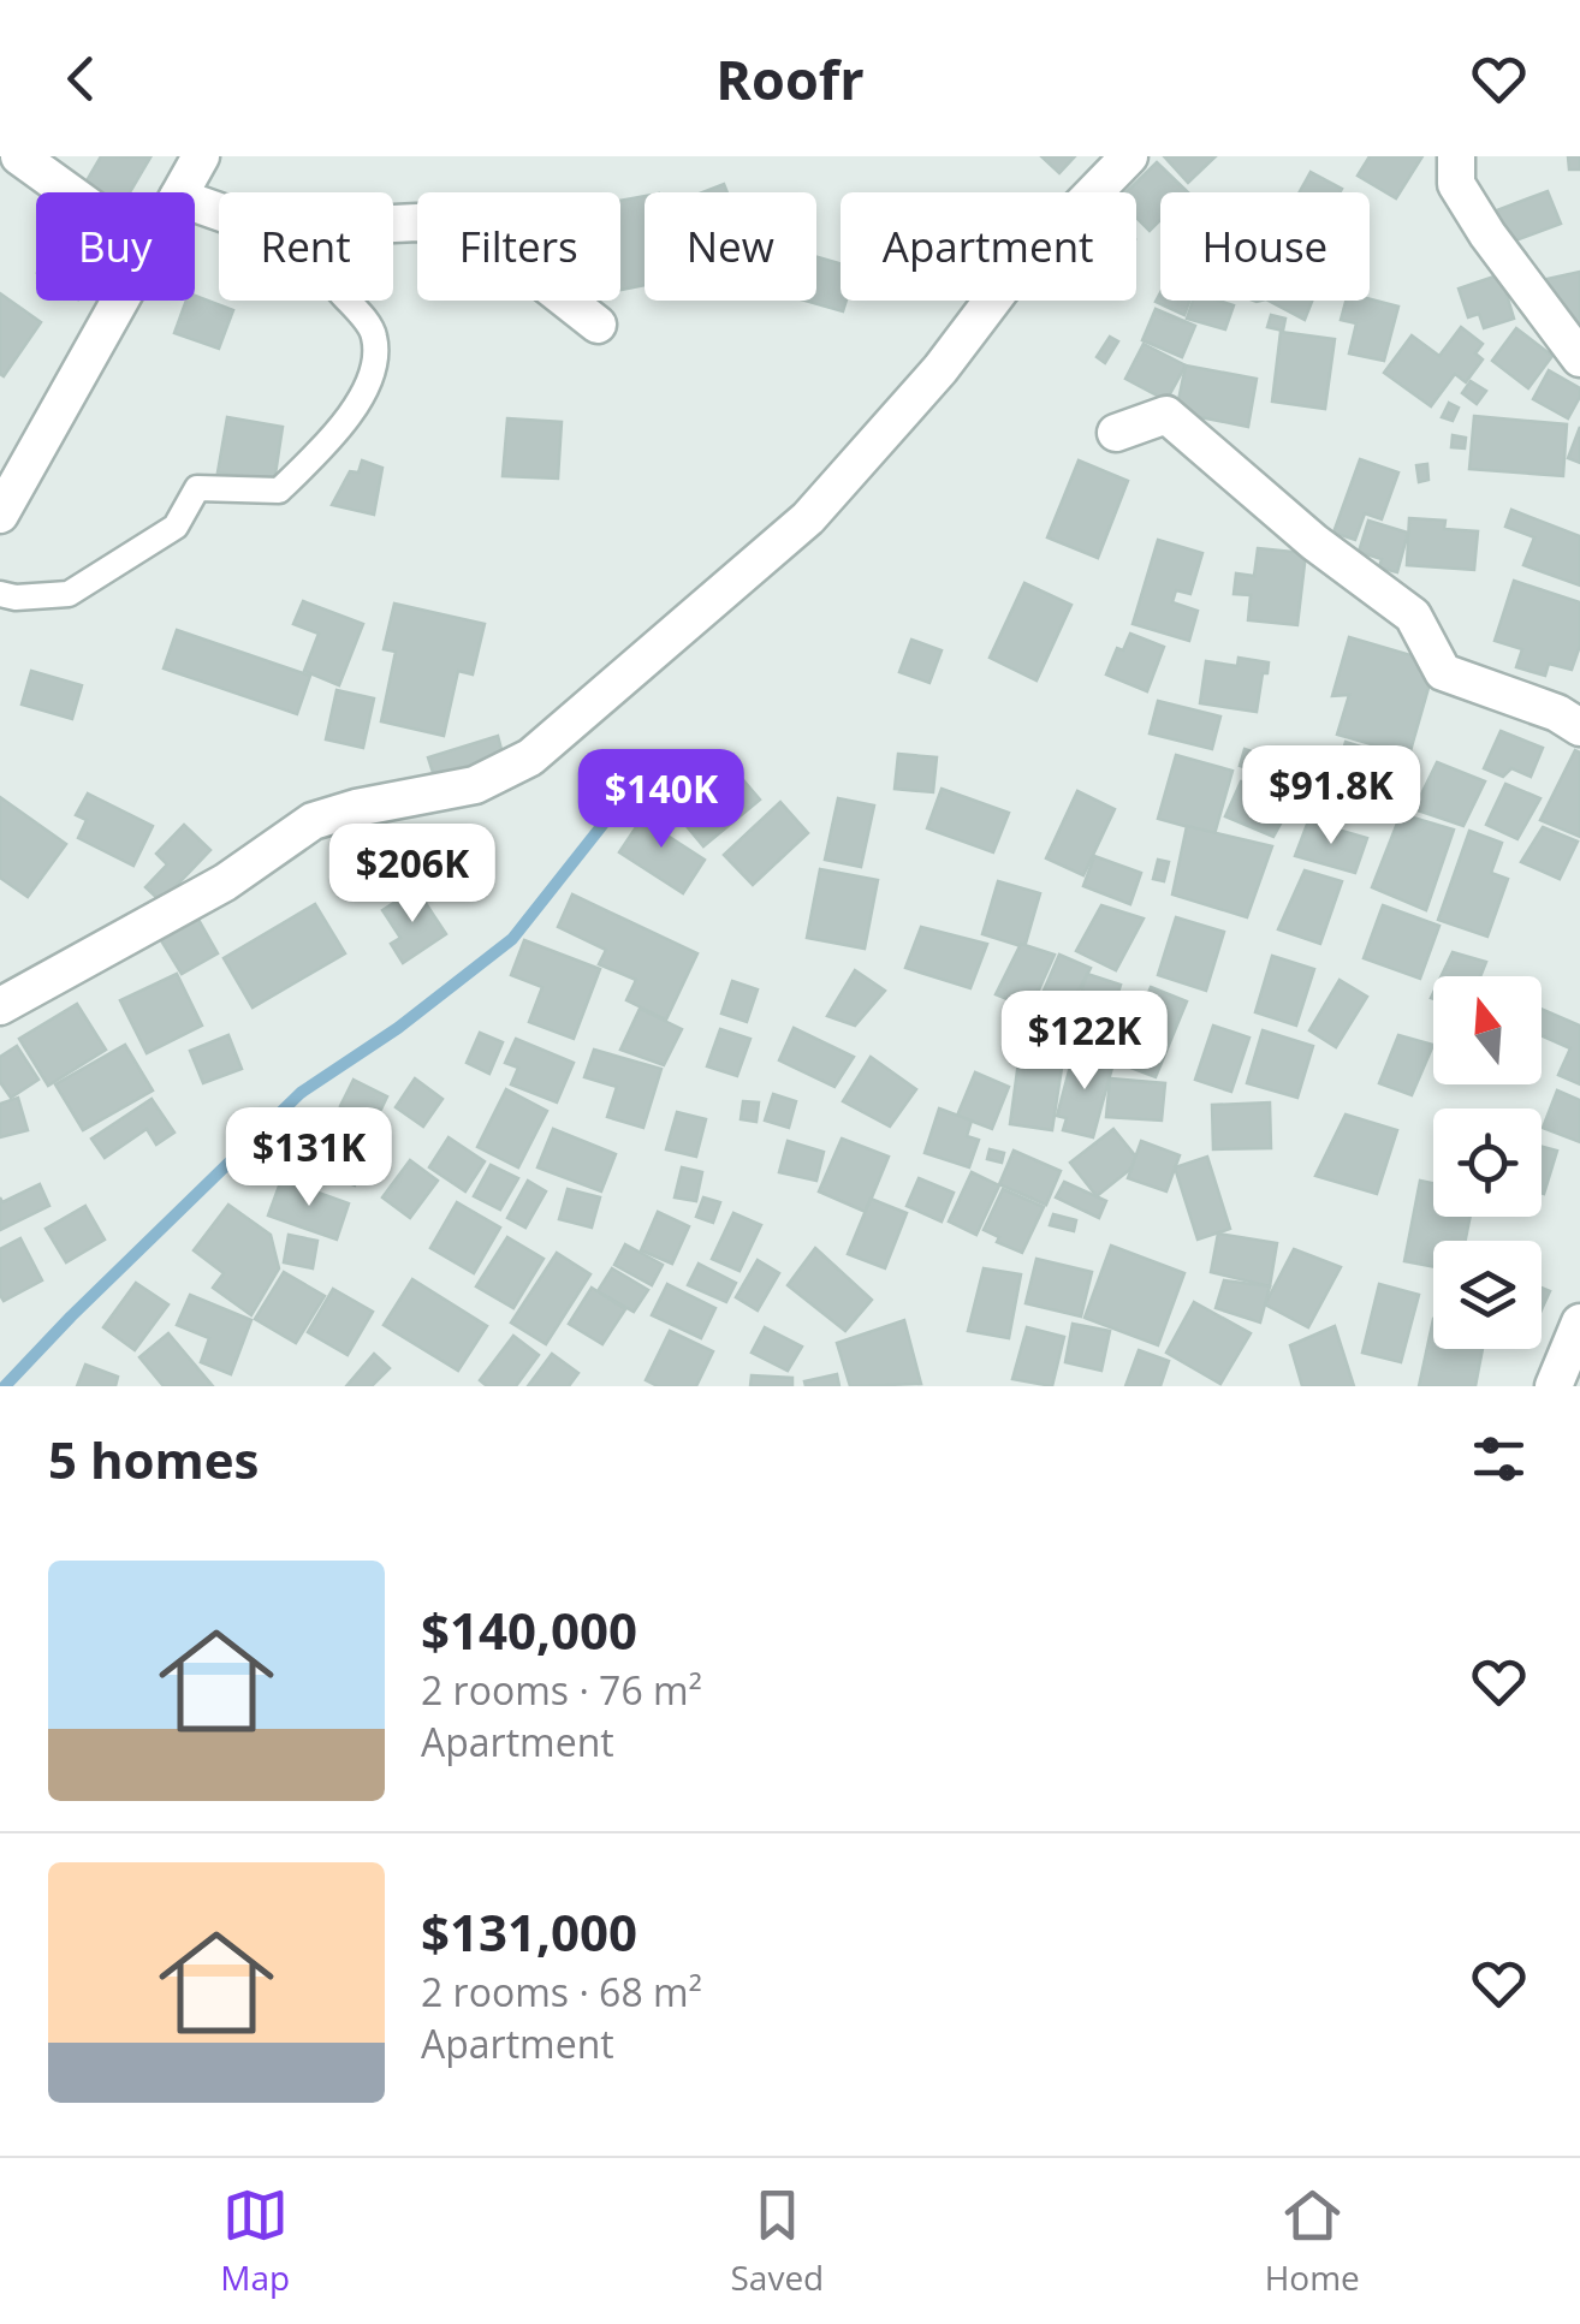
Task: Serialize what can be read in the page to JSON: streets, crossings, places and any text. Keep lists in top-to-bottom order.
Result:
{
  "north": "top",
  "page": {
    "header": "Roofr",
    "chip": [
      "Buy",
      "Rent",
      "Filters",
      "New",
      "Apartment",
      "House"
    ],
    "price": [
      "$91.8K",
      "$140K",
      "$206K",
      "$122K",
      "$131K"
    ],
    "heading": "5 homes",
    "list": [
      {
        "name": "$140,000",
        "note": "2 rooms · 76 m² · Apartment"
      },
      {
        "name": "$131,000",
        "note": "2 rooms · 68 m² · Apartment"
      }
    ],
    "tabs": ["Map", "Saved", "Home"]
  }
}
